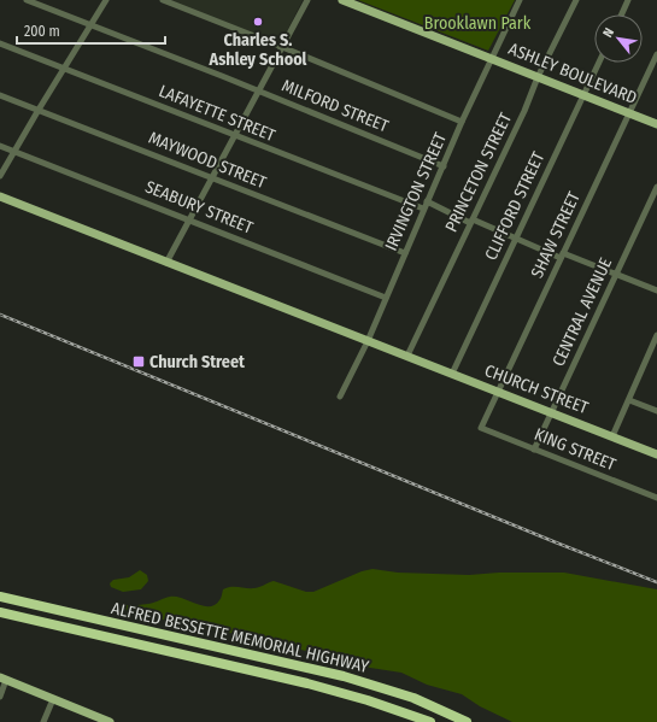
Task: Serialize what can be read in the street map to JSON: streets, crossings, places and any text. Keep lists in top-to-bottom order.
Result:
{
  "streets": {
    "highway": ["ALFRED BESSETTE MEMORIAL HIGHWAY"],
    "main road": ["ASHLEY BOULEVARD", "CHURCH STREET"],
    "street": [
      "MILFORD STREET",
      "LAFAYETTE STREET",
      "MAYWOOD STREET",
      "PRINCETON STREET",
      "IRVINGTON STREET",
      "CLIFFORD STREET",
      "SEABURY STREET",
      "SHAW STREET",
      "CENTRAL AVENUE",
      "KING STREET"
    ]
  },
  "crossings": [
    ["ASHLEY BOULEVARD", "PRINCETON STREET"],
    ["ASHLEY BOULEVARD", "IRVINGTON STREET"],
    ["ASHLEY BOULEVARD", "CLIFFORD STREET"],
    ["ASHLEY BOULEVARD", "SHAW STREET"],
    ["MILFORD STREET", "IRVINGTON STREET"],
    ["LAFAYETTE STREET", "IRVINGTON STREET"],
    ["MAYWOOD STREET", "IRVINGTON STREET"],
    ["PRINCETON STREET", "CHURCH STREET"],
    ["IRVINGTON STREET", "SEABURY STREET"],
    ["IRVINGTON STREET", "CHURCH STREET"],
    ["CLIFFORD STREET", "CHURCH STREET"],
    ["SHAW STREET", "CHURCH STREET"],
    ["SHAW STREET", "KING STREET"],
    ["CENTRAL AVENUE", "CHURCH STREET"],
    ["CENTRAL AVENUE", "KING STREET"]
  ],
  "parks": ["Brooklawn Park"],
  "places": {
    "other": ["Charles S. Ashley School"],
    "transit": ["Church Street"]
  },
  "scale_bar": "200 m",
  "north": "top left"
}
